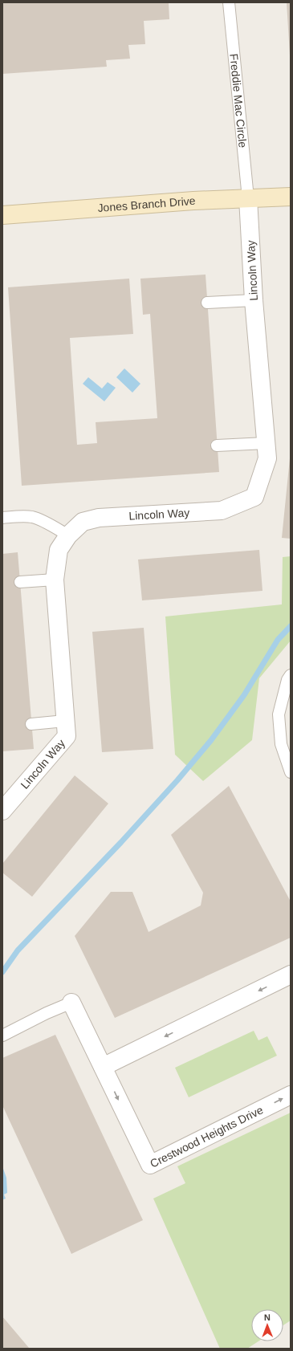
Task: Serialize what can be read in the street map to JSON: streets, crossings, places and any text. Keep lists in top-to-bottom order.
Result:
{
  "streets": {
    "main road": ["Jones Branch Drive"],
    "street": ["Lincoln Way", "Crestwood Heights Drive"],
    "lane": ["Freddie Mac Circle"]
  },
  "crossings": [
    ["Freddie Mac Circle", "Jones Branch Drive"],
    ["Freddie Mac Circle", "Lincoln Way"],
    ["Jones Branch Drive", "Lincoln Way"]
  ],
  "north": "top"
}
